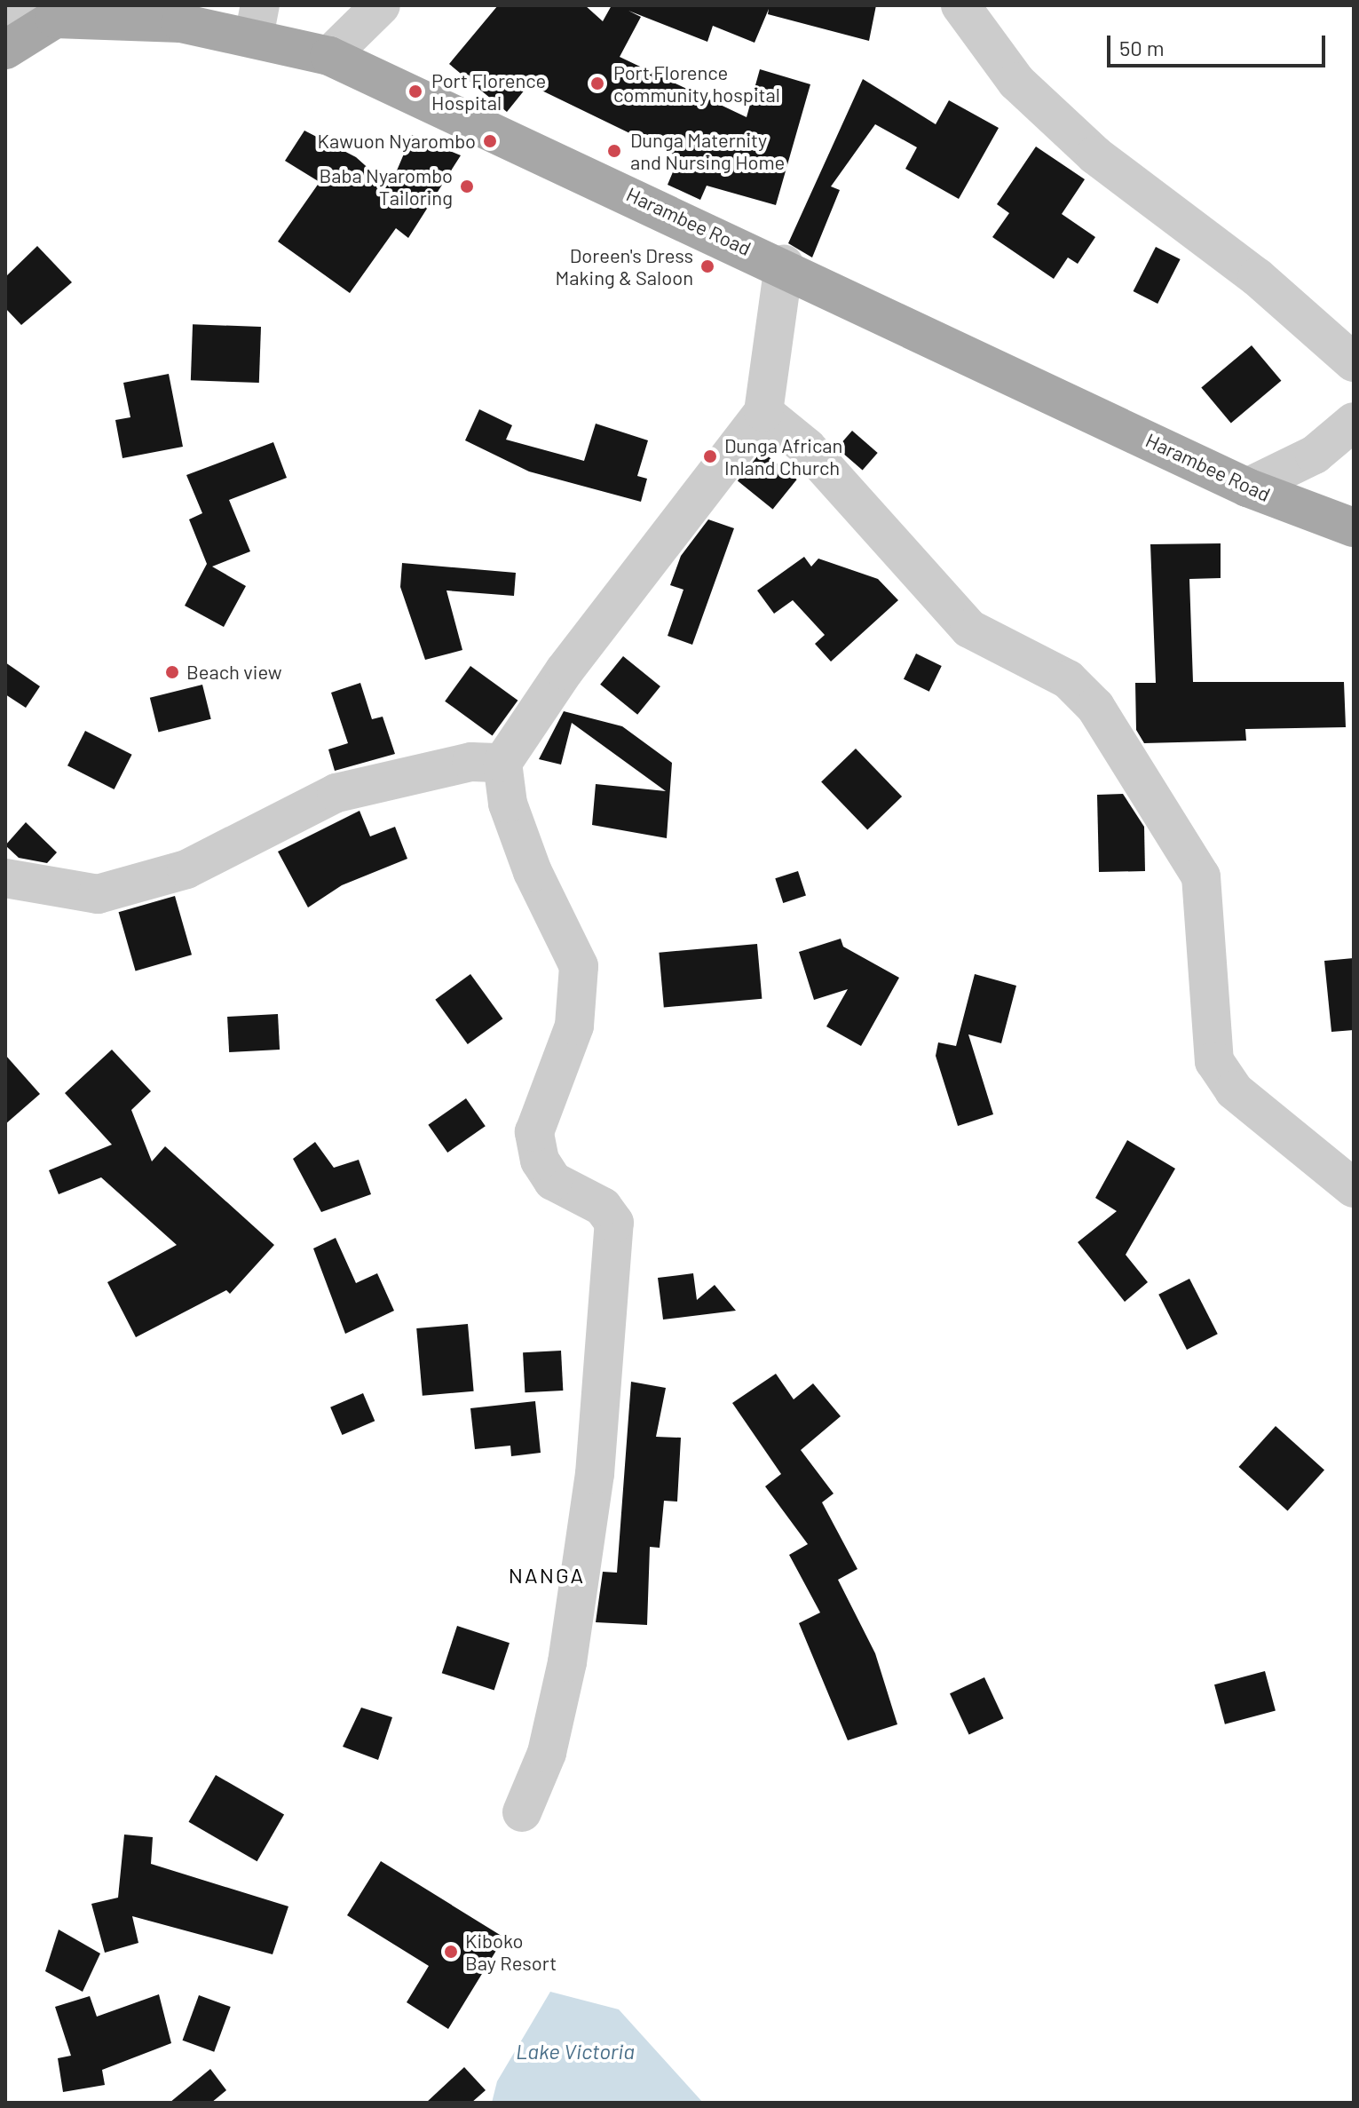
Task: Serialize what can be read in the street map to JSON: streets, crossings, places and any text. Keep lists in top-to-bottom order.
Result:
{
  "streets": {
    "main road": ["Harambee Road"]
  },
  "districts": ["NANGA"],
  "water": ["Lake Victoria"],
  "places": [
    "Port Florence community hospital",
    "Port Florence Hospital",
    "Kawuon Nyarombo",
    "Dunga Maternity and Nursing Home",
    "Baba Nyarombo Tailoring",
    "Doreen's Dress Making & Saloon",
    "Dunga African Inland Church",
    "Beach view",
    "Kiboko Bay Resort"
  ],
  "scale_bar": "50 m"
}
